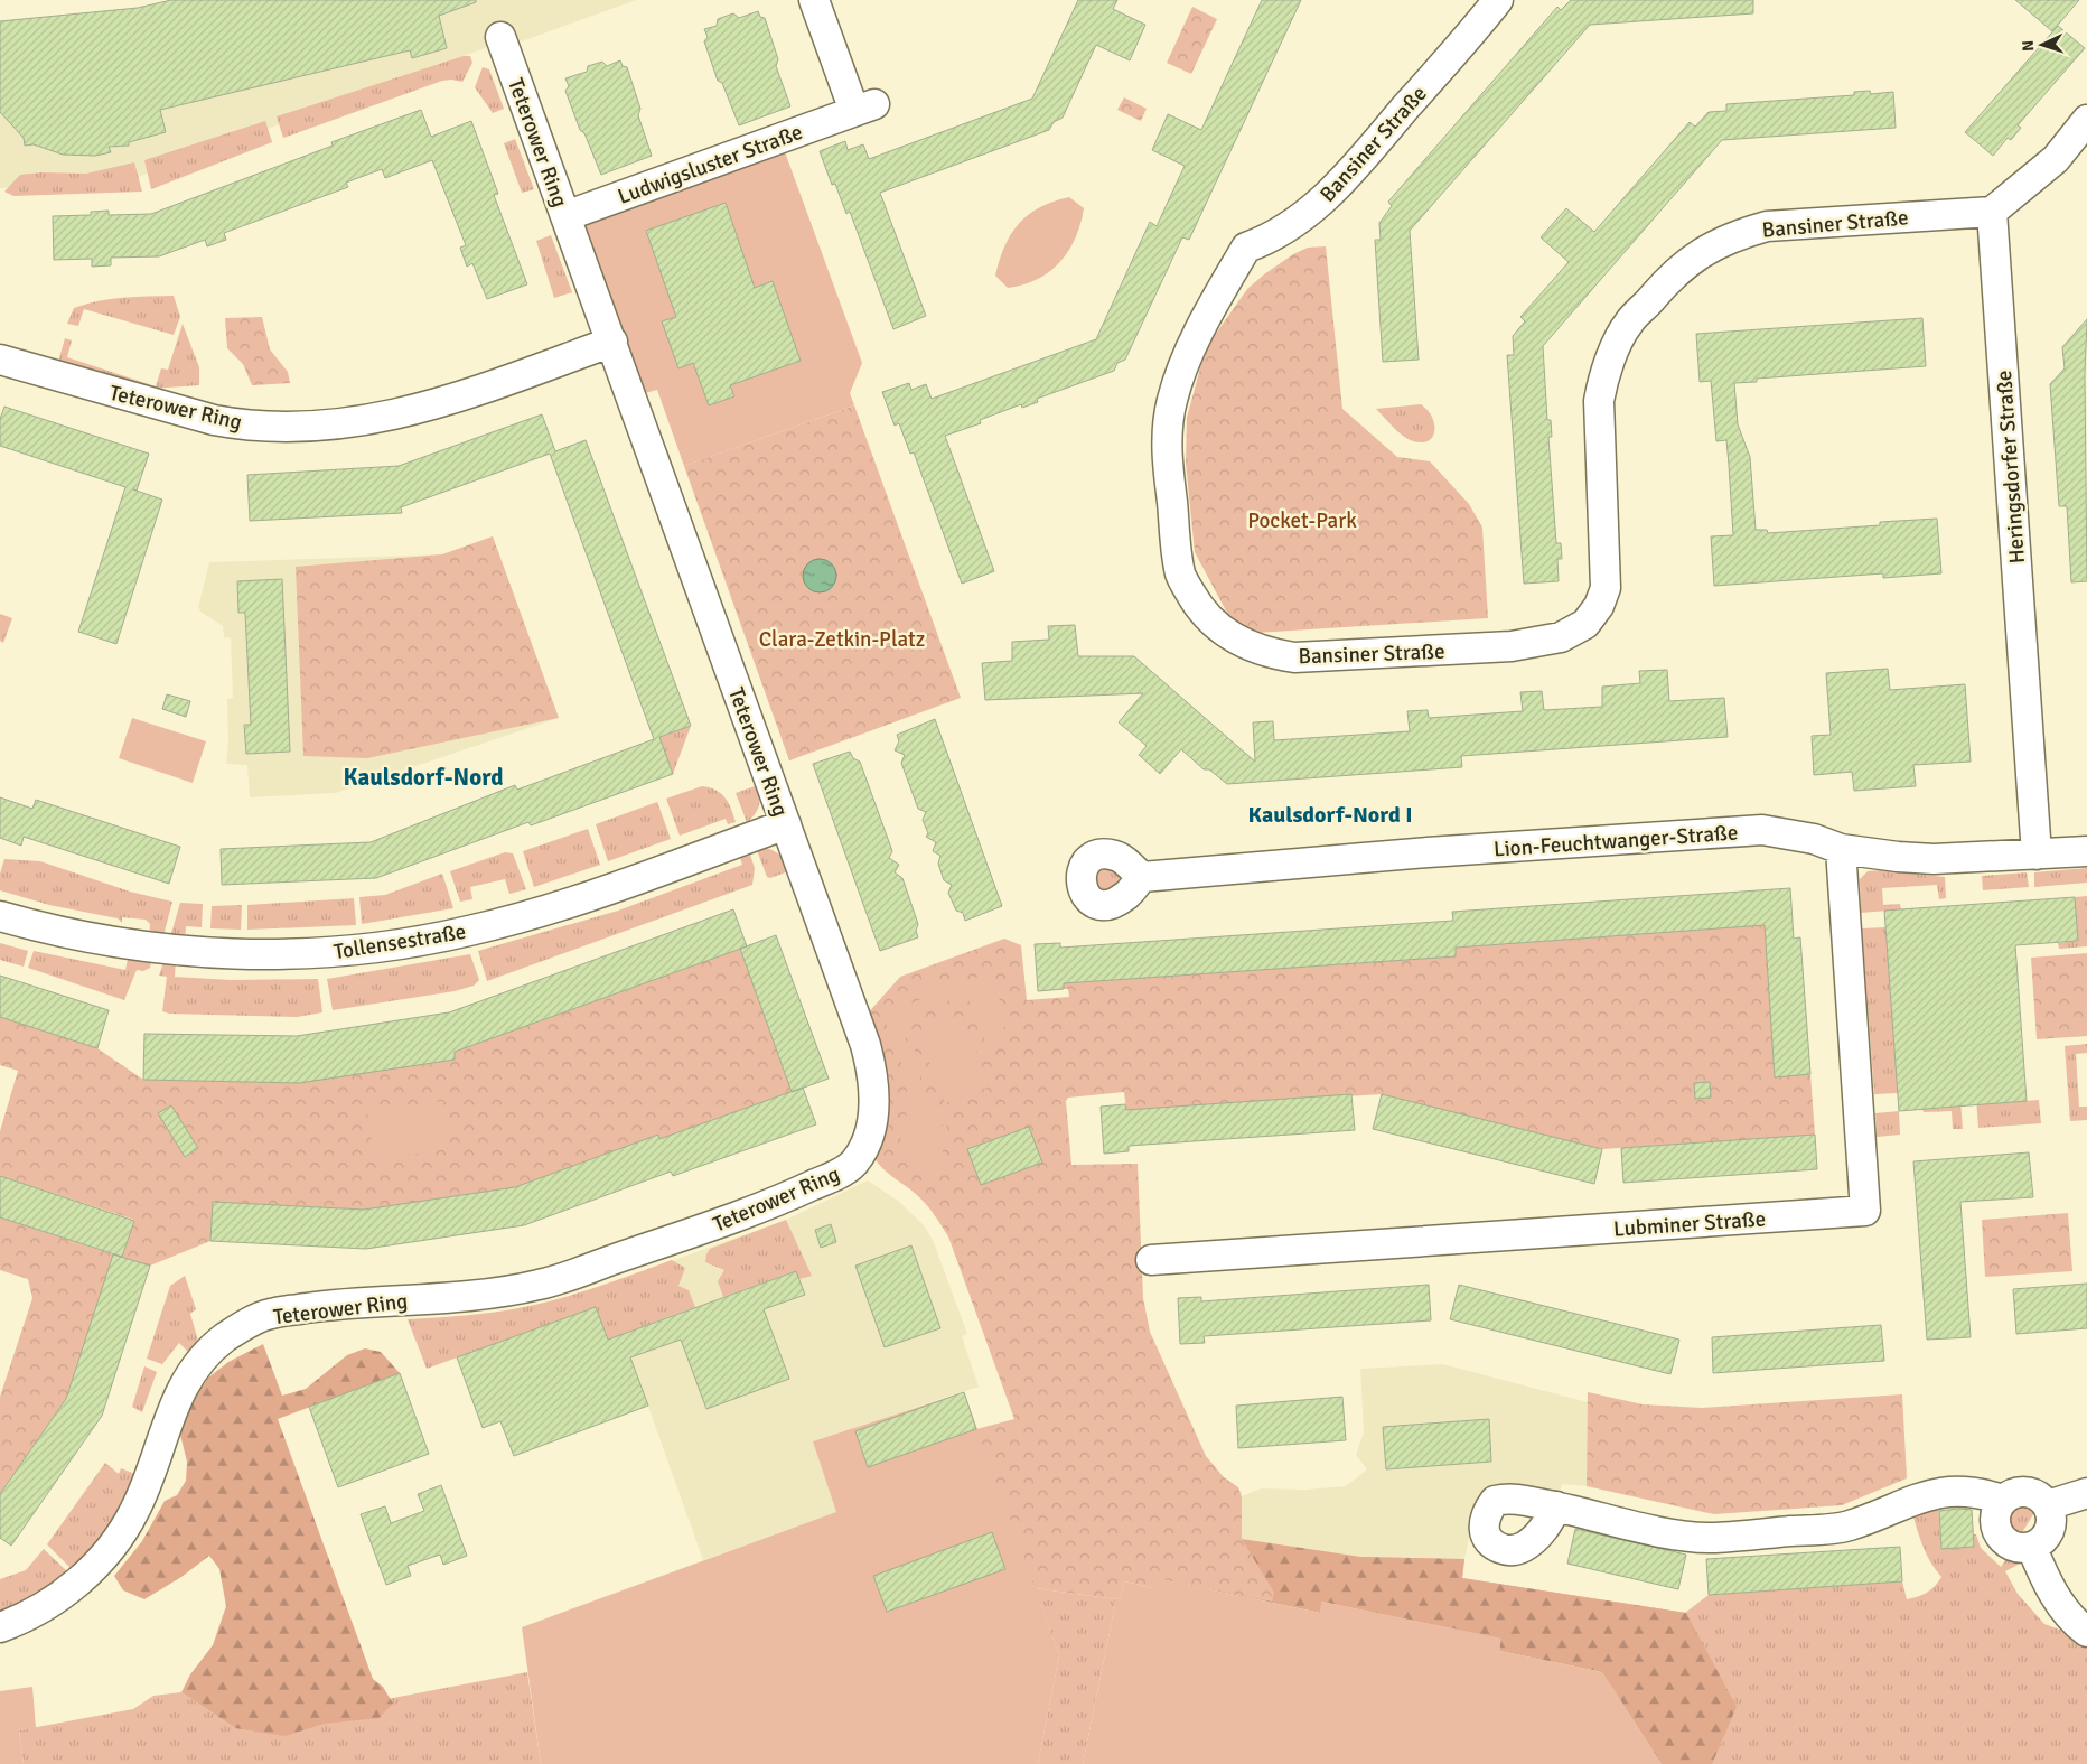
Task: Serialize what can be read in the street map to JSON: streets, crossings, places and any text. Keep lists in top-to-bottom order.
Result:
{
  "streets": {
    "street": [
      "Teterower Ring",
      "Bansiner Straße",
      "Ludwigsluster Straße",
      "Heringsdorfer Straße",
      "Lion-Feuchtwanger-Straße",
      "Tollensestraße",
      "Lubminer Straße"
    ]
  },
  "crossings": [
    ["Teterower Ring", "Ludwigsluster Straße"],
    ["Teterower Ring", "Tollensestraße"],
    ["Bansiner Straße", "Heringsdorfer Straße"],
    ["Heringsdorfer Straße", "Lion-Feuchtwanger-Straße"],
    ["Lion-Feuchtwanger-Straße", "Lubminer Straße"]
  ],
  "districts": ["Kaulsdorf-Nord", "Kaulsdorf-Nord I"],
  "parks": ["Pocket-Park", "Clara-Zetkin-Platz"],
  "north": "left"
}
